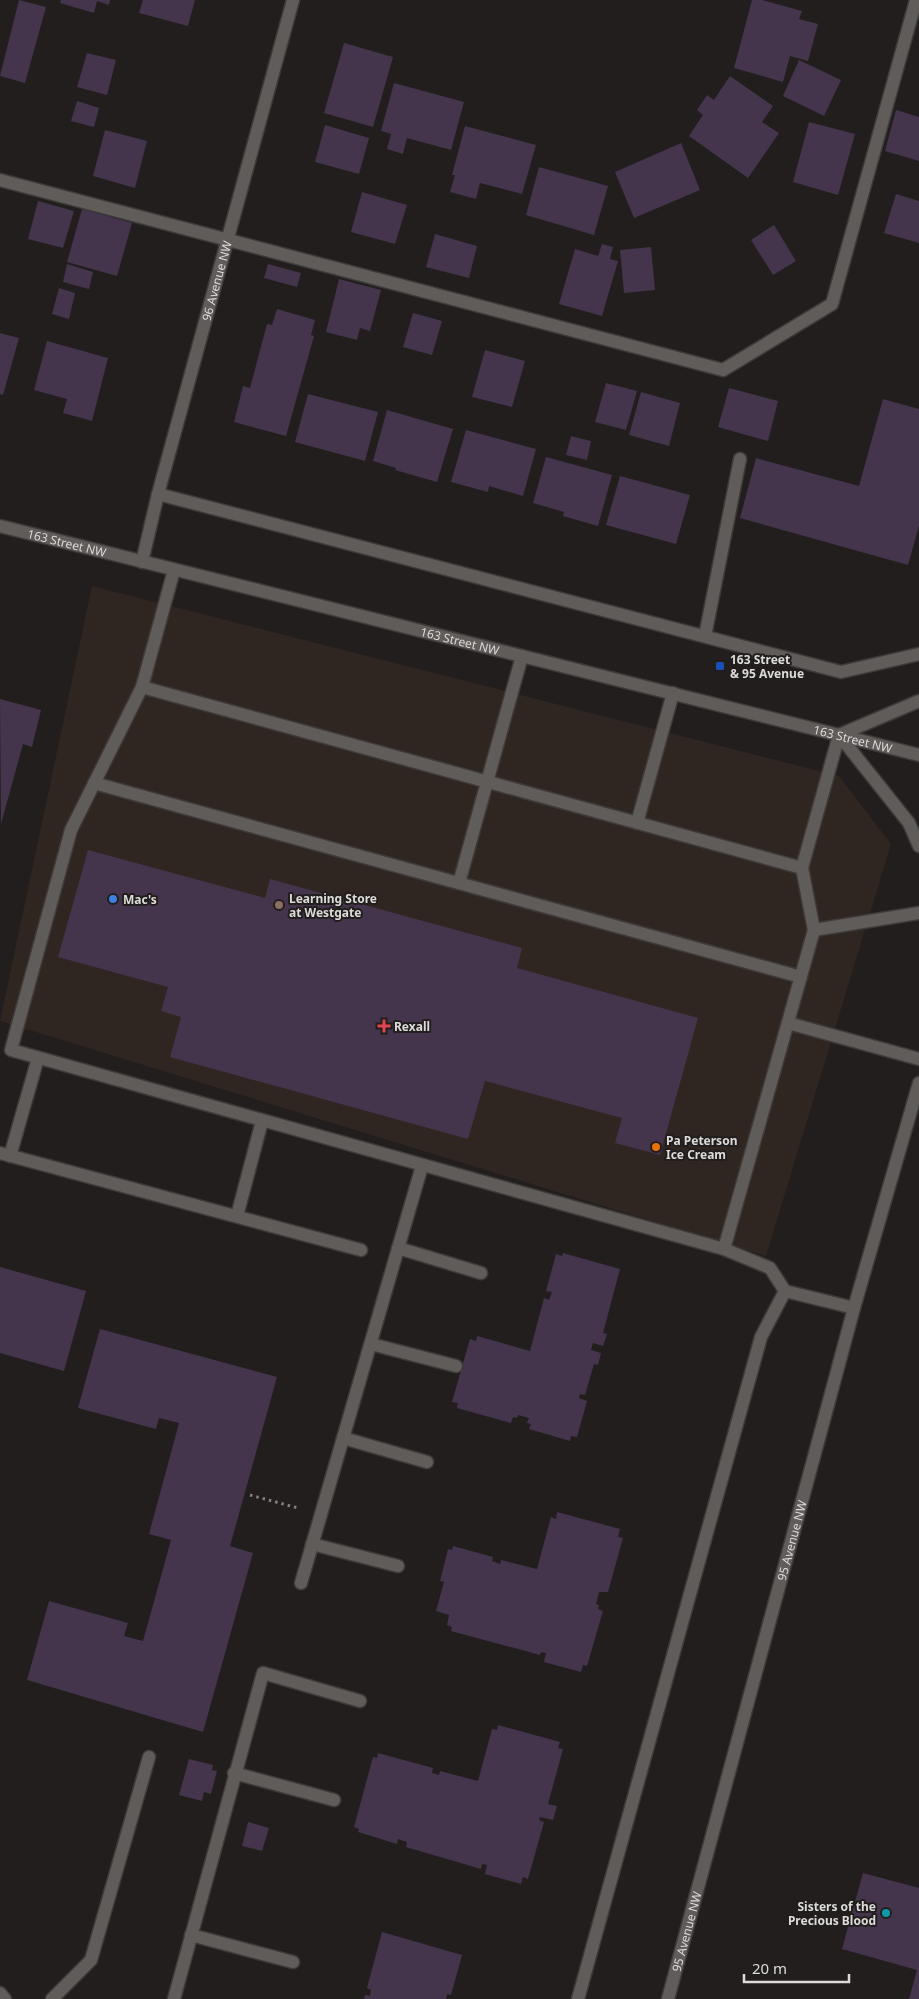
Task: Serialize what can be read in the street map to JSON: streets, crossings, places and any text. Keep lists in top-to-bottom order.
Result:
{
  "streets": {
    "main road": ["96 Avenue NW", "163 Street NW", "95 Avenue NW"]
  },
  "crossings": [
    ["96 Avenue NW", "163 Street NW"]
  ],
  "places": {
    "transit": ["163 Street & 95 Avenue"],
    "other": [
      "Mac's",
      "Learning Store at Westgate",
      "Pa Peterson Ice Cream",
      "Sisters of the Precious Blood"
    ],
    "health": ["Rexall"]
  },
  "scale_bar": "20 m"
}
